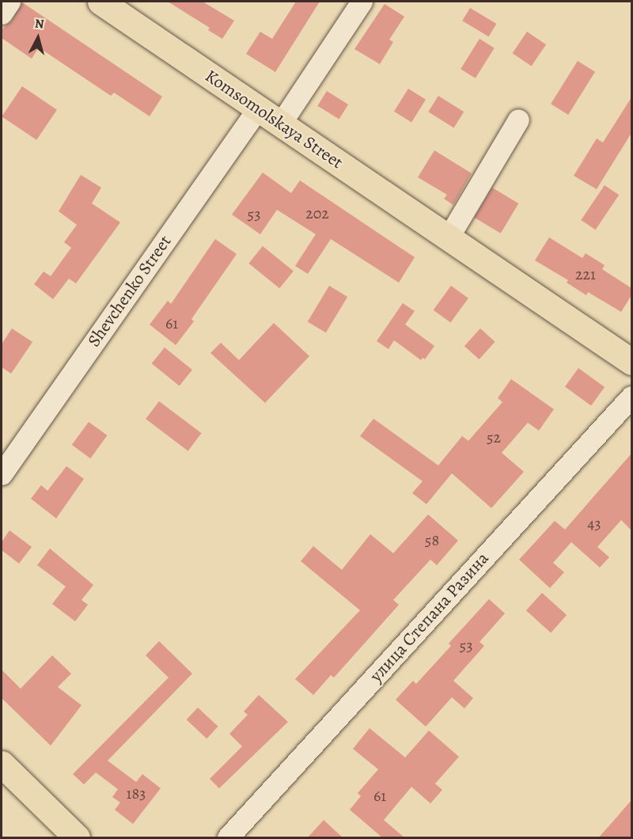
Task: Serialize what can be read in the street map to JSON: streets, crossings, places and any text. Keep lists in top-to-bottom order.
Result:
{
  "streets": {
    "main road": ["Komsomolskaya Street"],
    "street": ["Shevchenko Street", "улица Степана Разина"]
  },
  "crossings": [
    ["Komsomolskaya Street", "Shevchenko Street"]
  ],
  "house_numbers": [
    "202",
    "53",
    "221",
    "61",
    "52",
    "43",
    "58",
    "53",
    "183",
    "61"
  ],
  "north": "top"
}
